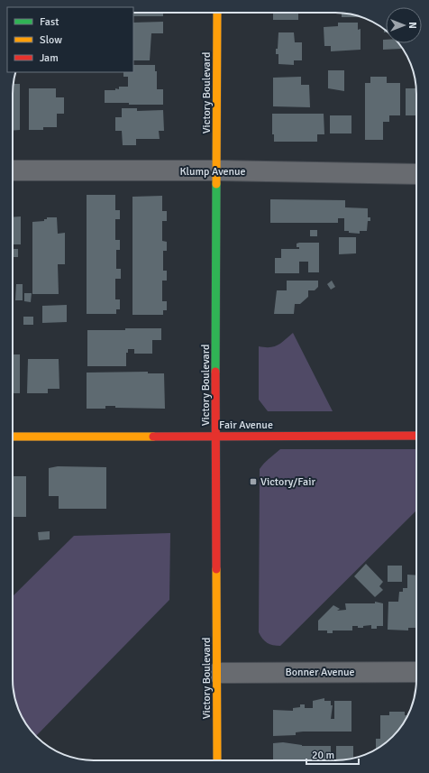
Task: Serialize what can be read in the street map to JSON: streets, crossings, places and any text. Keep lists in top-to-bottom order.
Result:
{
  "streets": {
    "main road": ["Victory Boulevard", "Fair Avenue"],
    "street": ["Klump Avenue", "Bonner Avenue"]
  },
  "crossings": [
    ["Victory Boulevard", "Klump Avenue"],
    ["Victory Boulevard", "Fair Avenue"],
    ["Victory Boulevard", "Bonner Avenue"]
  ],
  "places": {
    "transit": ["Victory/Fair"]
  },
  "legend": ["Fast", "Slow", "Jam"],
  "scale_bar": "20 m",
  "north": "right"
}
